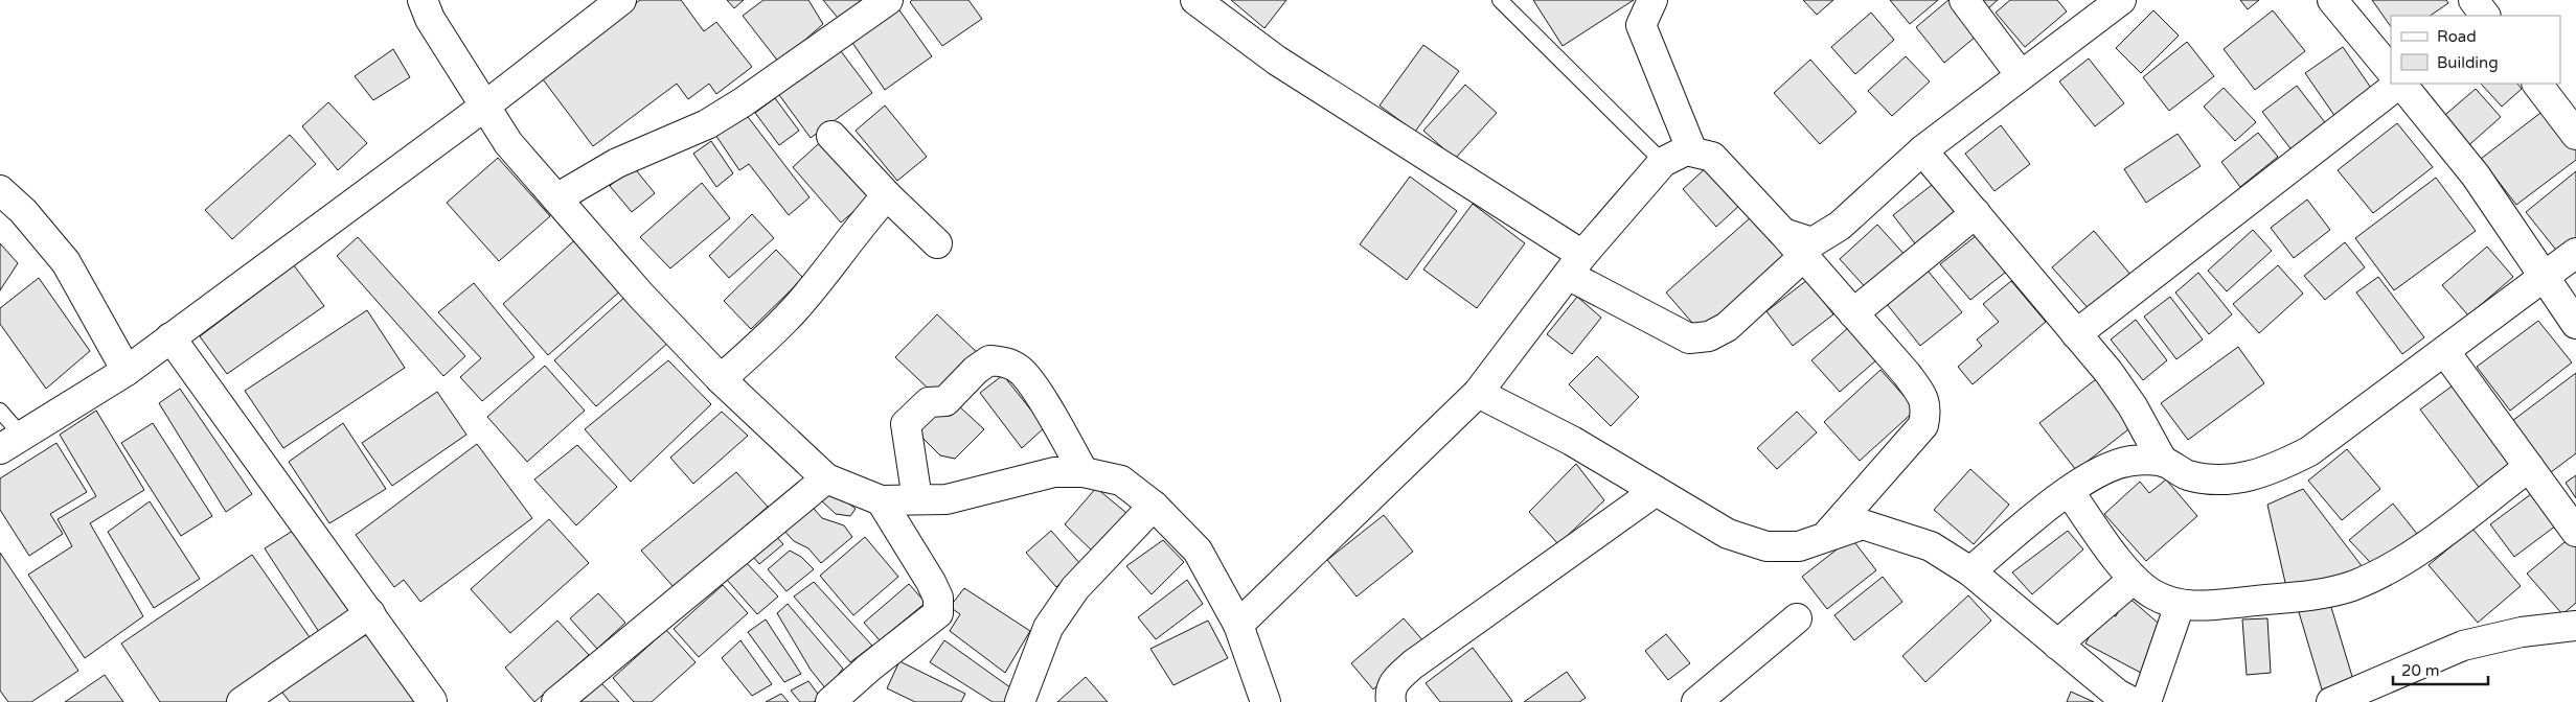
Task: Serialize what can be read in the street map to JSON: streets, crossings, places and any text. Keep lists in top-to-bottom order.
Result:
{
  "legend": ["Road", "Building"],
  "scale_bar": "20 m"
}
